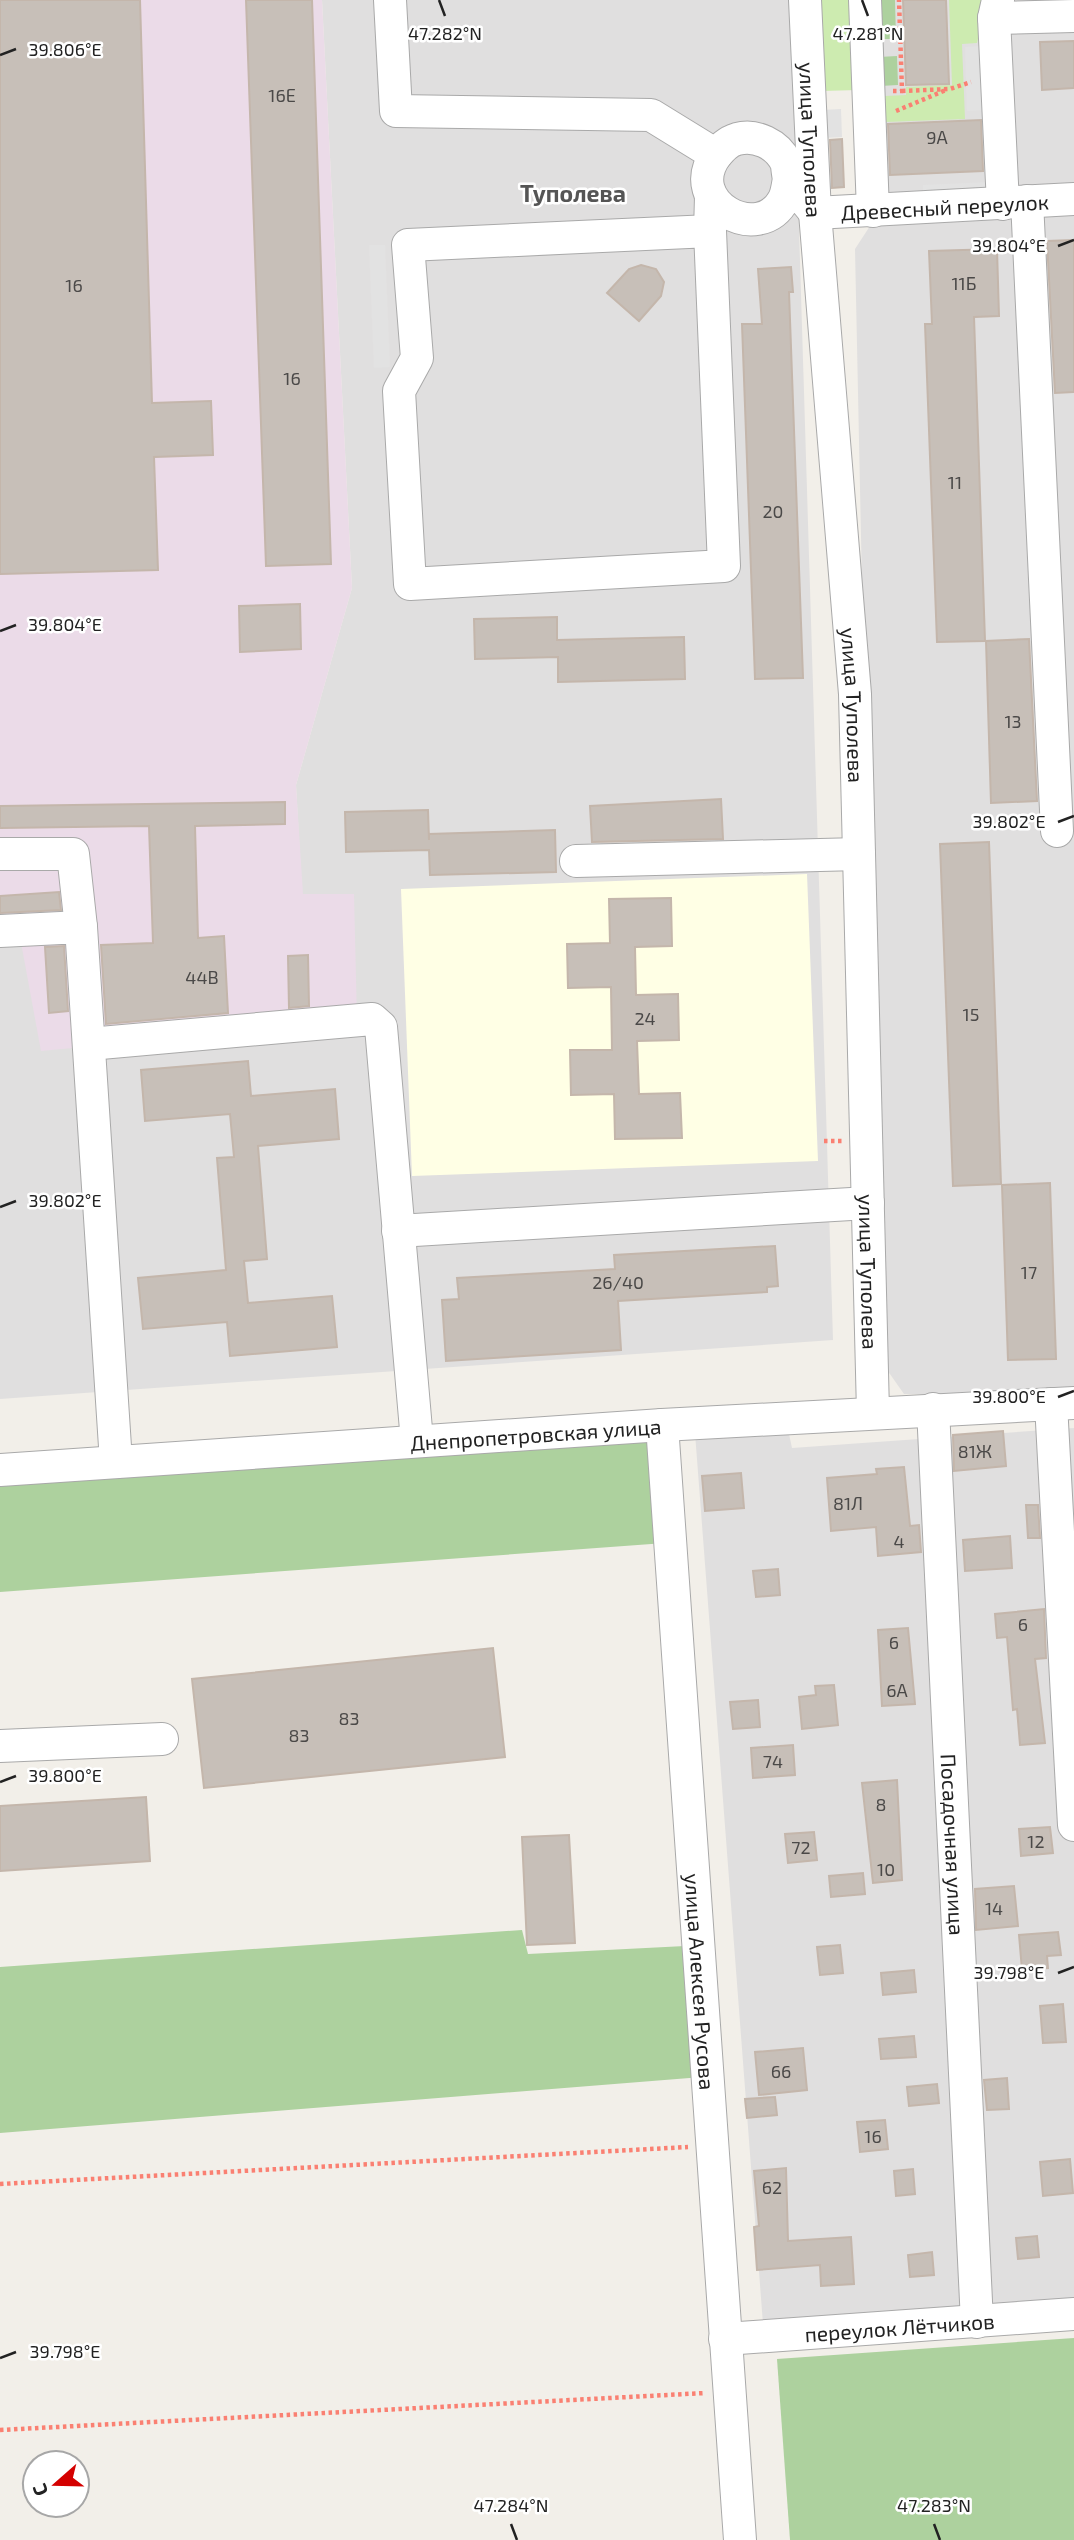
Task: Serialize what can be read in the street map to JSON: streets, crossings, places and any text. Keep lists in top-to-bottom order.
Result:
{
  "streets": {
    "street": [
      "улица Туполева",
      "Древесный переулок",
      "Днепропетровская улица",
      "Посадочная улица",
      "улица Алексея Русова",
      "переулок Лётчиков"
    ]
  },
  "crossings": [
    ["улица Туполева", "Древесный переулок"],
    ["улица Туполева", "Днепропетровская улица"],
    ["Днепропетровская улица", "Посадочная улица"],
    ["Днепропетровская улица", "улица Алексея Русова"],
    ["Посадочная улица", "переулок Лётчиков"],
    ["улица Алексея Русова", "переулок Лётчиков"]
  ],
  "districts": ["Туполева"],
  "house_numbers": [
    "16Е",
    "9А",
    "11Б",
    "16",
    "16",
    "11",
    "20",
    "13",
    "44В",
    "15",
    "24",
    "17",
    "26/40",
    "81Ж",
    "81Л",
    "4",
    "6",
    "6",
    "6А",
    "83",
    "83",
    "74",
    "8",
    "12",
    "72",
    "10",
    "14",
    "66",
    "16",
    "62"
  ],
  "north": "left",
  "coordinates": [
    "47.282°N",
    "47.281°N",
    "39.806°E",
    "39.804°E",
    "39.802°E",
    "39.800°E",
    "39.798°E",
    "47.284°N",
    "47.283°N"
  ]
}
